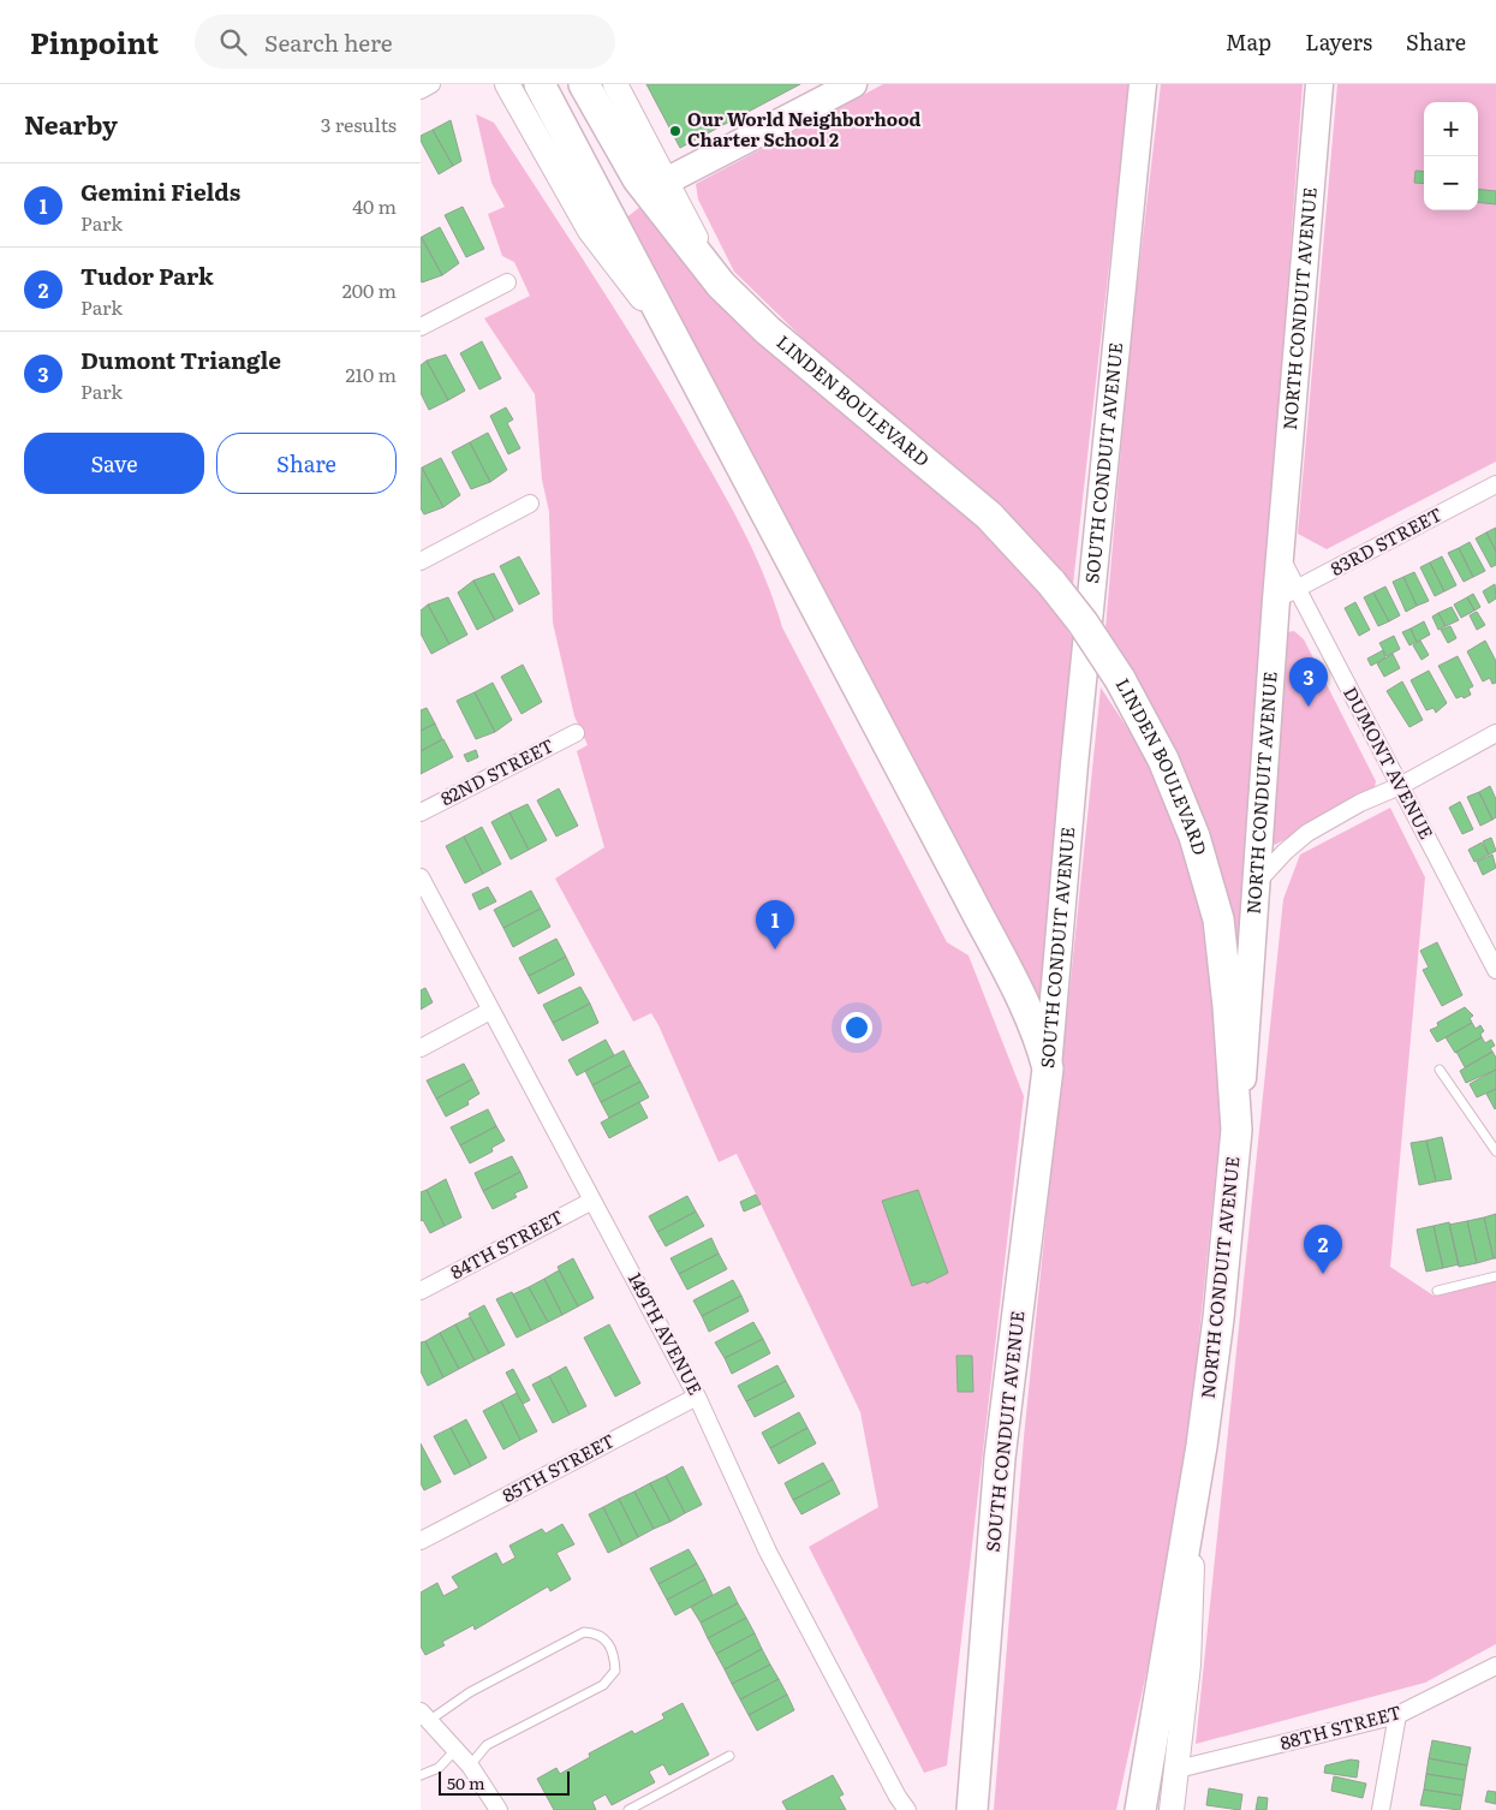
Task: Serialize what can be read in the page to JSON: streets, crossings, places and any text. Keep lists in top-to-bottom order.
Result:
{
  "streets": {
    "highway": ["NORTH CONDUIT AVENUE", "LINDEN BOULEVARD", "SOUTH CONDUIT AVENUE"],
    "street": [
      "83RD STREET",
      "DUMONT AVENUE",
      "82ND STREET",
      "84TH STREET",
      "149TH AVENUE",
      "85TH STREET",
      "88TH STREET"
    ]
  },
  "crossings": [
    ["NORTH CONDUIT AVENUE", "LINDEN BOULEVARD"],
    ["NORTH CONDUIT AVENUE", "83RD STREET"],
    ["NORTH CONDUIT AVENUE", "DUMONT AVENUE"],
    ["NORTH CONDUIT AVENUE", "88TH STREET"],
    ["83RD STREET", "DUMONT AVENUE"],
    ["84TH STREET", "149TH AVENUE"],
    ["149TH AVENUE", "85TH STREET"]
  ],
  "places": ["Our World Neighborhood Charter School 2"],
  "scale_bar": "50 m",
  "page": {
    "header": "Pinpoint",
    "search": "Search here",
    "nav": ["Map", "Layers", "Share"],
    "heading": ["Nearby", "3 results"],
    "map_buttons": ["+", "−"],
    "list": [
      {
        "mark": "1",
        "name": "Gemini Fields",
        "note": "Park",
        "value": "40 m"
      },
      {
        "mark": "2",
        "name": "Tudor Park",
        "note": "Park",
        "value": "200 m"
      },
      {
        "mark": "3",
        "name": "Dumont Triangle",
        "note": "Park",
        "value": "210 m"
      }
    ],
    "buttons": ["Save", "Share"],
    "pins": ["3", "1", "2"],
    "scale": "50 m"
  }
}
